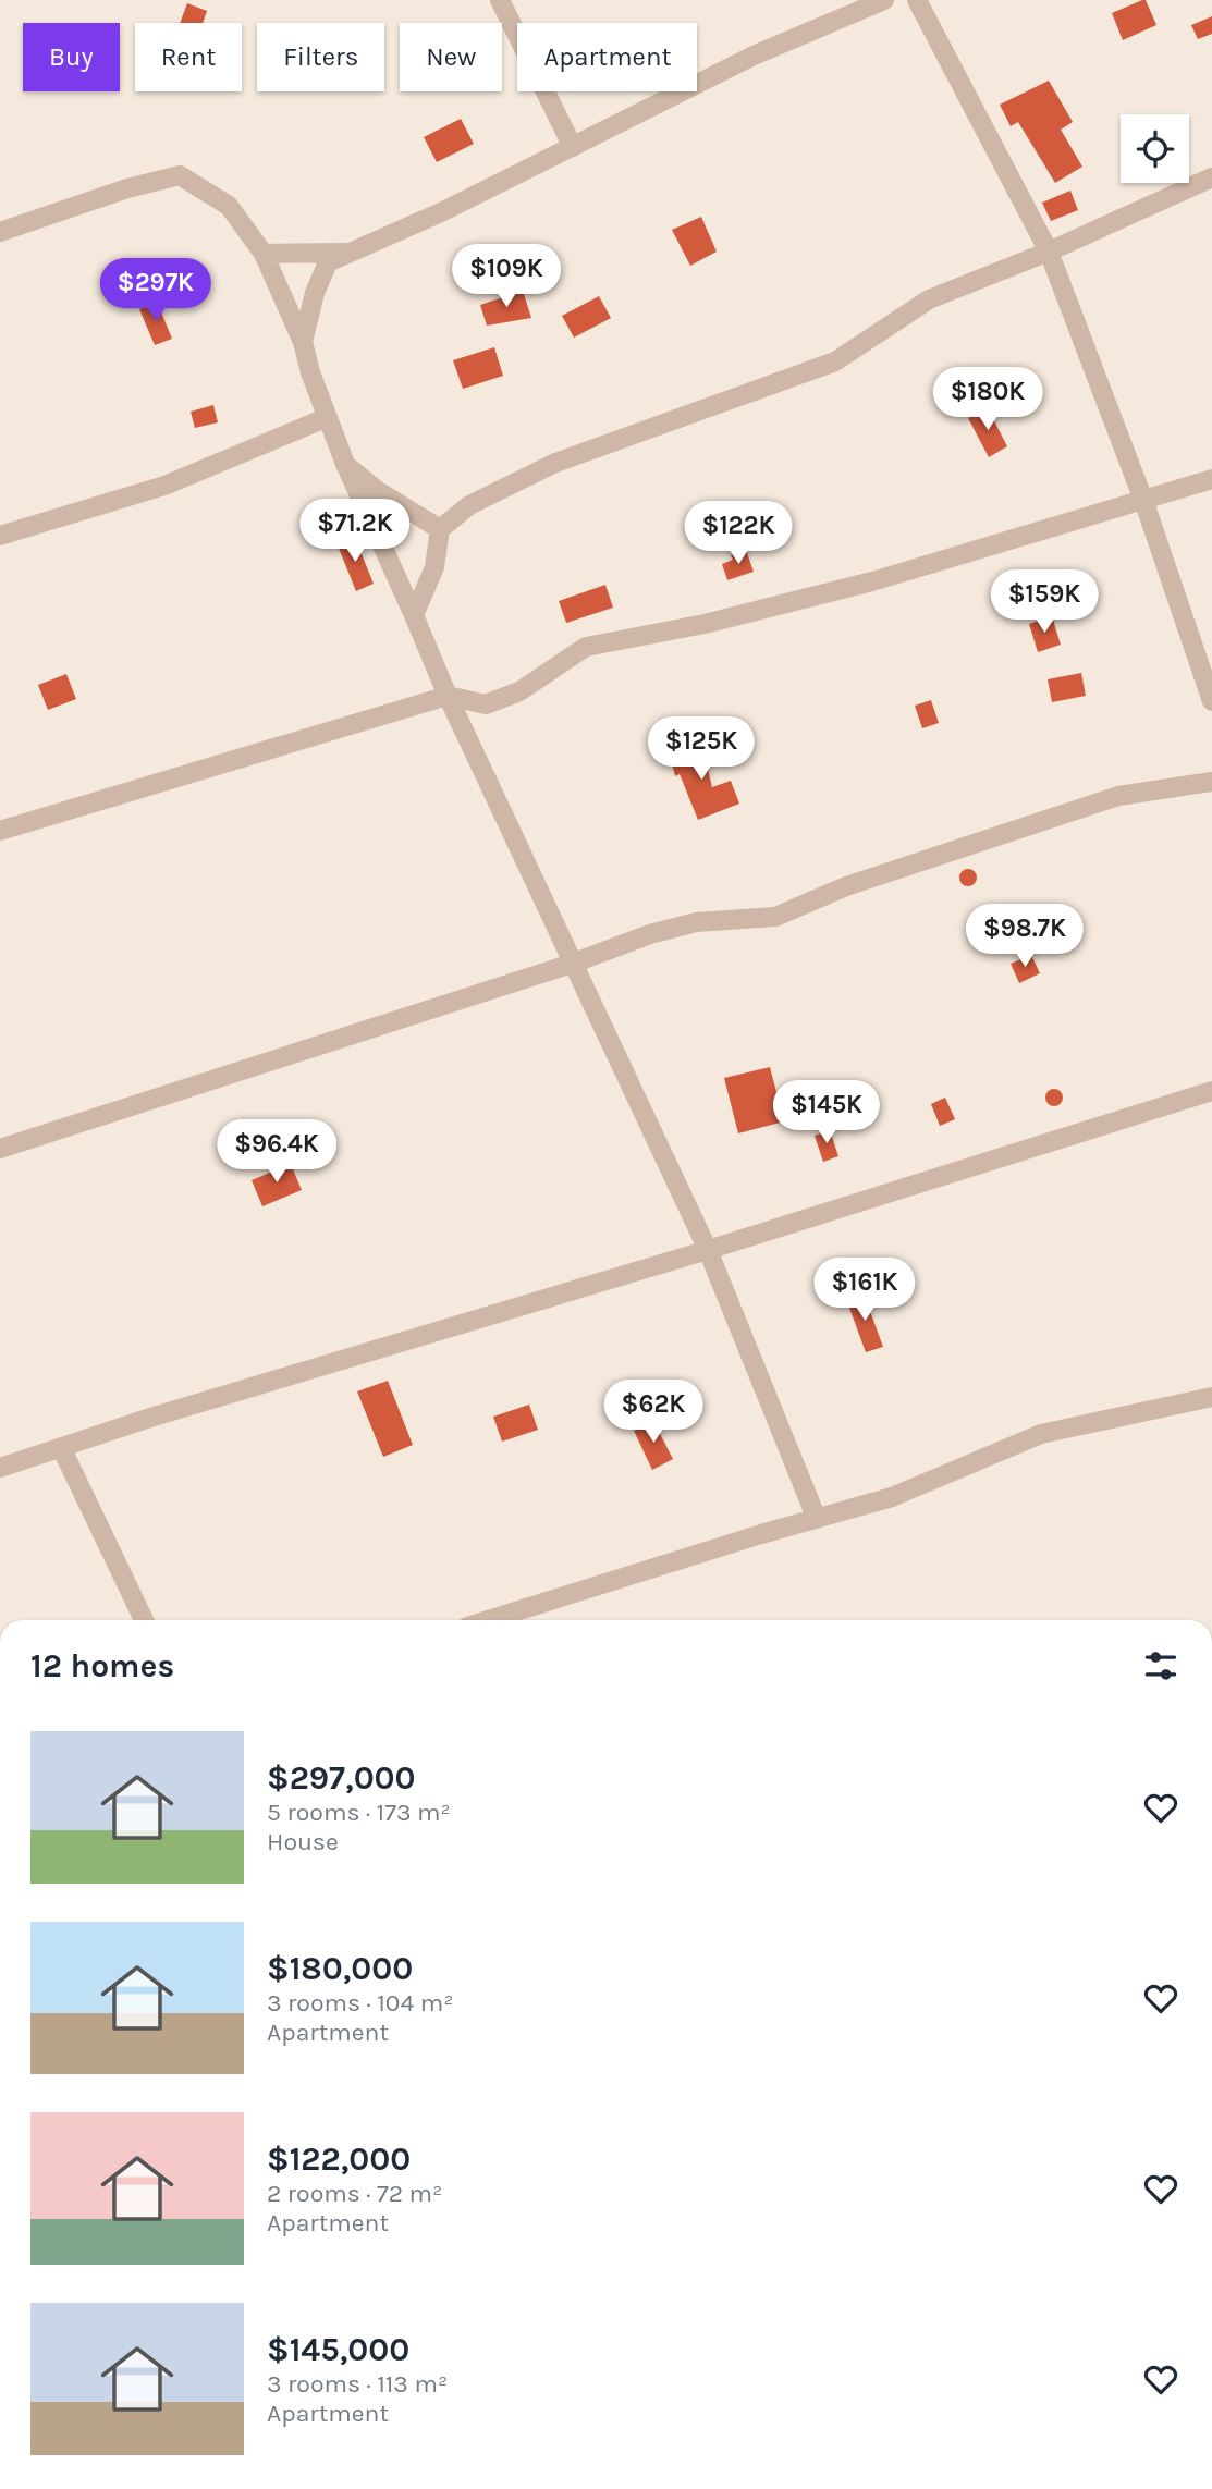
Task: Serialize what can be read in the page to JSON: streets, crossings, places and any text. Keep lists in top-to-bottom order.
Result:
{
  "page": {
    "chip": [
      "Buy",
      "Rent",
      "Filters",
      "New",
      "Apartment"
    ],
    "price": [
      "$109K",
      "$297K",
      "$180K",
      "$71.2K",
      "$122K",
      "$159K",
      "$125K",
      "$98.7K",
      "$145K",
      "$96.4K",
      "$161K",
      "$62K"
    ],
    "heading": "12 homes",
    "list": [
      {
        "name": "$297,000",
        "note": "5 rooms · 173 m² · House"
      },
      {
        "name": "$180,000",
        "note": "3 rooms · 104 m² · Apartment"
      },
      {
        "name": "$122,000",
        "note": "2 rooms · 72 m² · Apartment"
      },
      {
        "name": "$145,000",
        "note": "3 rooms · 113 m² · Apartment"
      }
    ]
  }
}
